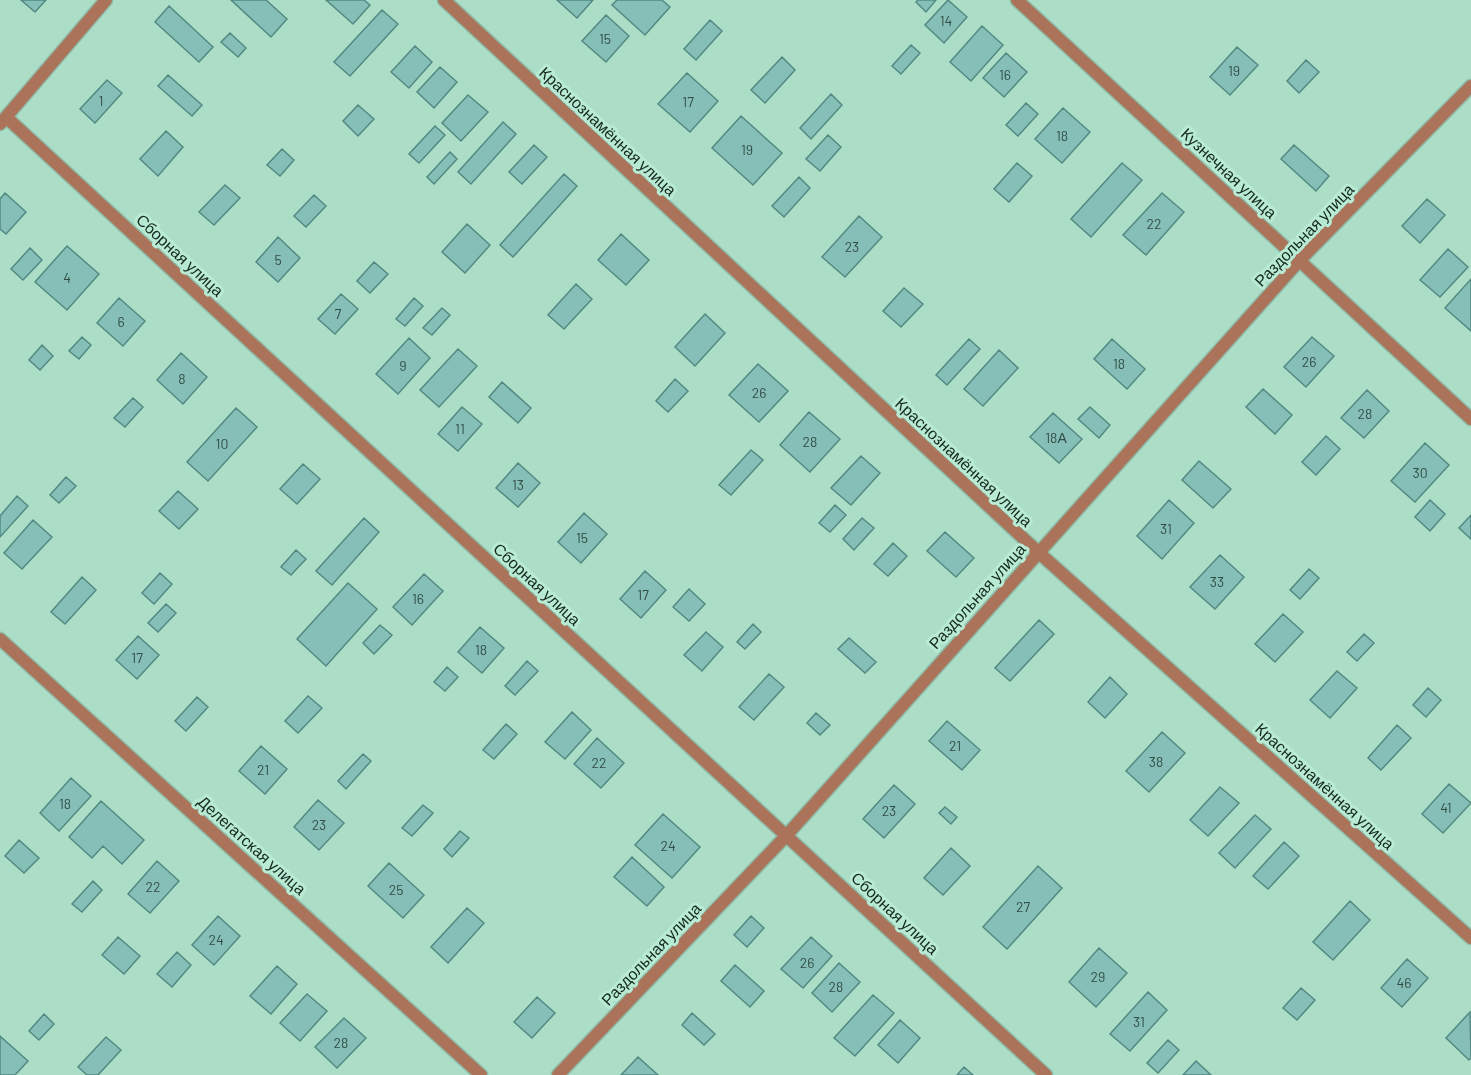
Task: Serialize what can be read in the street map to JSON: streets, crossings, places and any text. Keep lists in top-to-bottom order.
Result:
{
  "streets": {
    "street": [
      "Краснознамённая улица",
      "Кузнечная улица",
      "Раздольная улица",
      "Сборная улица",
      "Делегатская улица"
    ]
  },
  "crossings": [
    ["Краснознамённая улица", "Раздольная улица"],
    ["Кузнечная улица", "Раздольная улица"],
    ["Раздольная улица", "Сборная улица"]
  ],
  "house_numbers": [
    "14",
    "15",
    "19",
    "16",
    "1",
    "17",
    "18",
    "19",
    "22",
    "23",
    "5",
    "4",
    "7",
    "6",
    "26",
    "18",
    "9",
    "8",
    "26",
    "28",
    "11",
    "18А",
    "28",
    "10",
    "30",
    "13",
    "31",
    "15",
    "33",
    "17",
    "16",
    "18",
    "17",
    "21",
    "38",
    "22",
    "21",
    "18",
    "41",
    "23",
    "23",
    "24",
    "22",
    "25",
    "27",
    "24",
    "26",
    "29",
    "46",
    "28",
    "31",
    "28"
  ]
}
